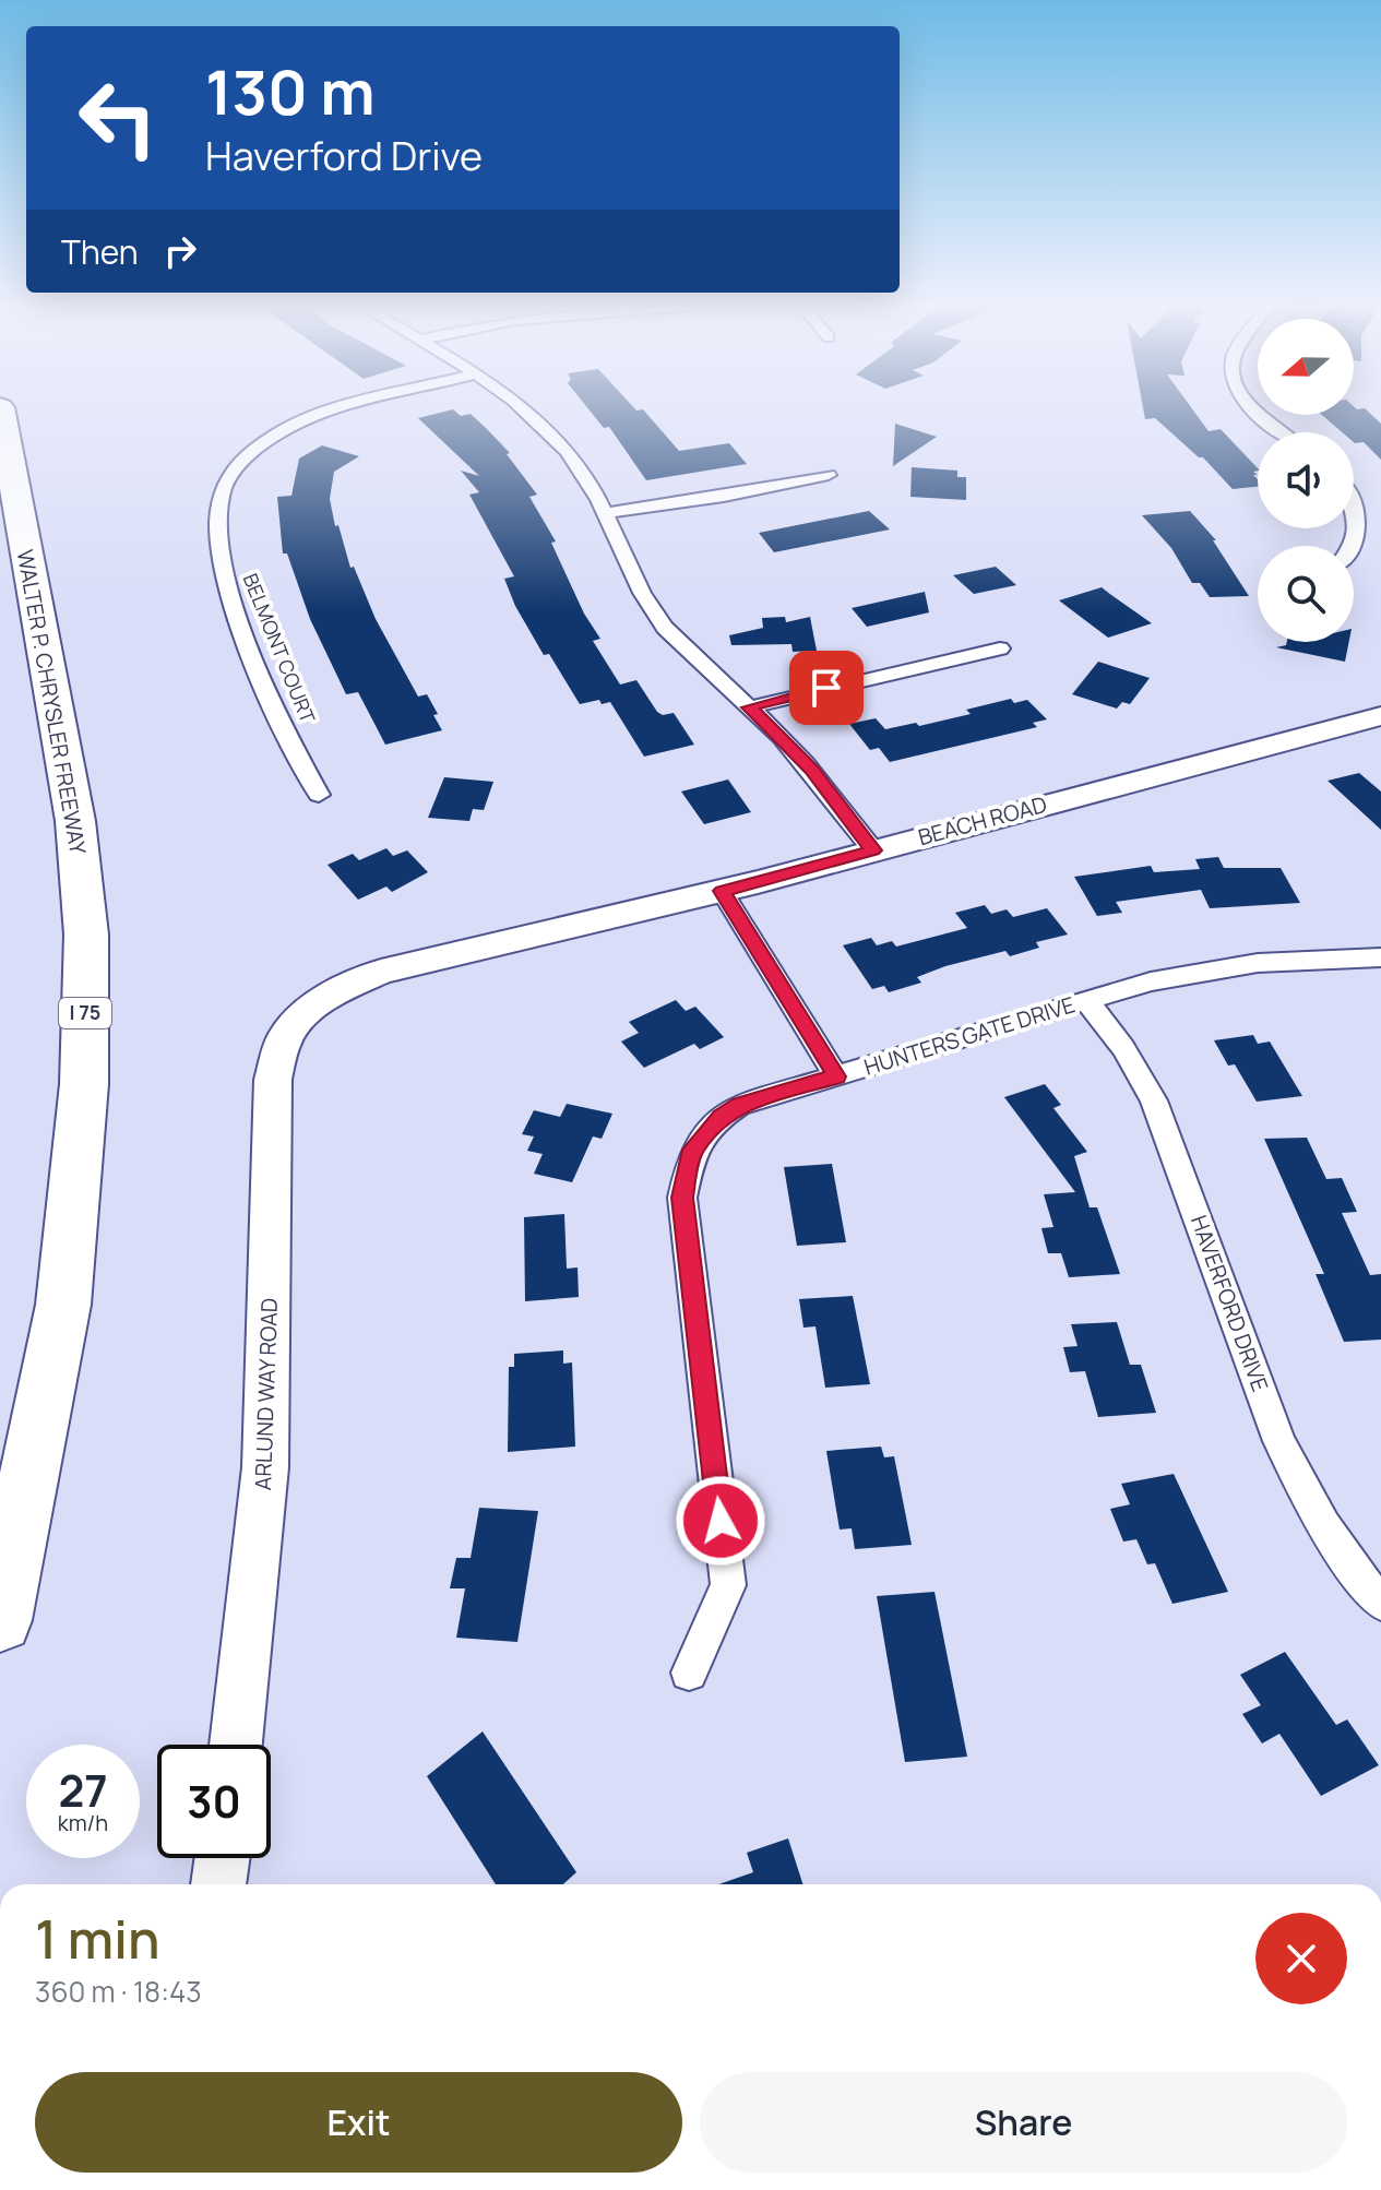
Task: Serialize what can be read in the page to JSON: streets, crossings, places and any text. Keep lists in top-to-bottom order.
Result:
{
  "streets": {
    "highway": ["WALTER P. CHRYSLER FREEWAY", "I 75"],
    "street": [
      "BELMONT COURT",
      "BEACH ROAD",
      "HUNTERS GATE DRIVE",
      "HAVERFORD DRIVE",
      "ARLUND WAY ROAD"
    ]
  },
  "crossings": [
    ["BEACH ROAD", "ARLUND WAY ROAD"],
    ["HUNTERS GATE DRIVE", "HAVERFORD DRIVE"]
  ],
  "north": "left",
  "page": {
    "turn": ["130 m", "Haverford Drive"],
    "then": "Then",
    "speed": "27 km/h",
    "limit": "30",
    "heading": ["1 min", "360 m · 18:43"],
    "buttons": ["Exit", "Share"]
  }
}
